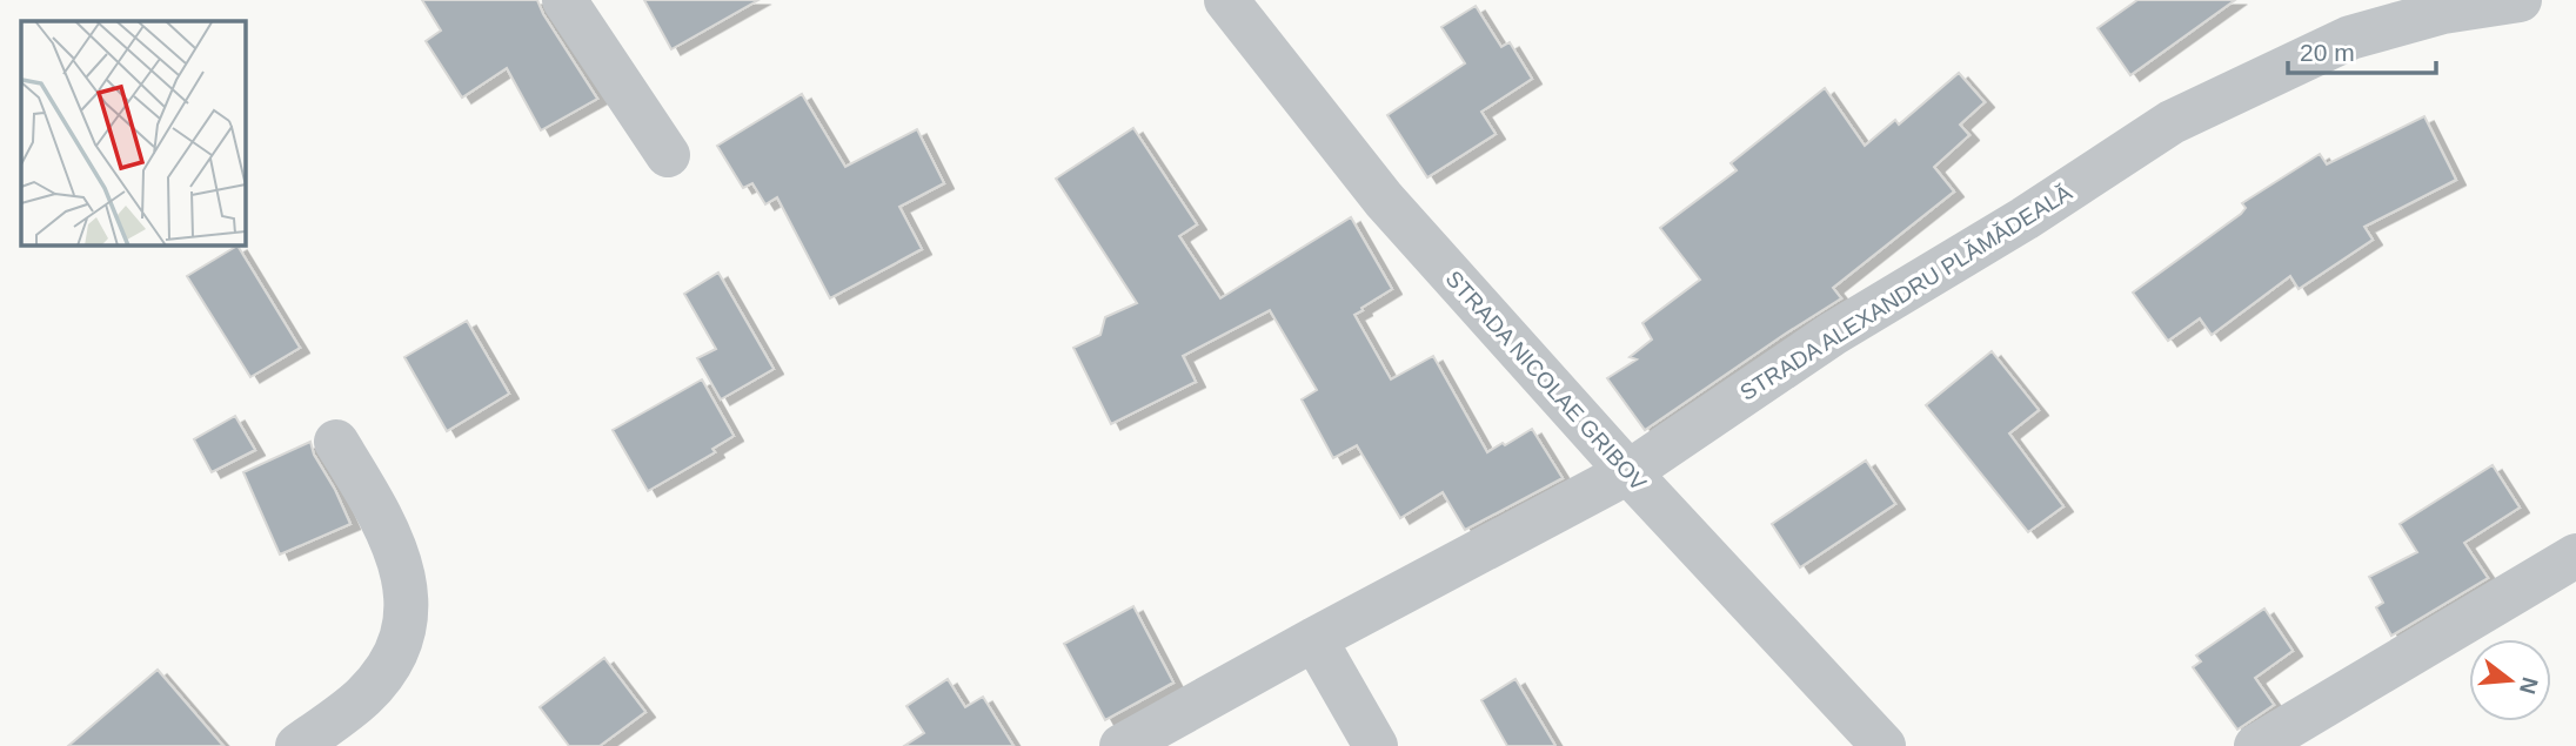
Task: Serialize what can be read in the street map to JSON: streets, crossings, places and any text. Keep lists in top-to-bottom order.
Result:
{
  "streets": {
    "street": ["STRADA ALEXANDRU PLĂMĂDEALĂ", "STRADA NICOLAE GRIBOV"]
  },
  "crossings": [
    ["STRADA ALEXANDRU PLĂMĂDEALĂ", "STRADA NICOLAE GRIBOV"]
  ],
  "scale_bar": "20 m",
  "north": "right"
}
